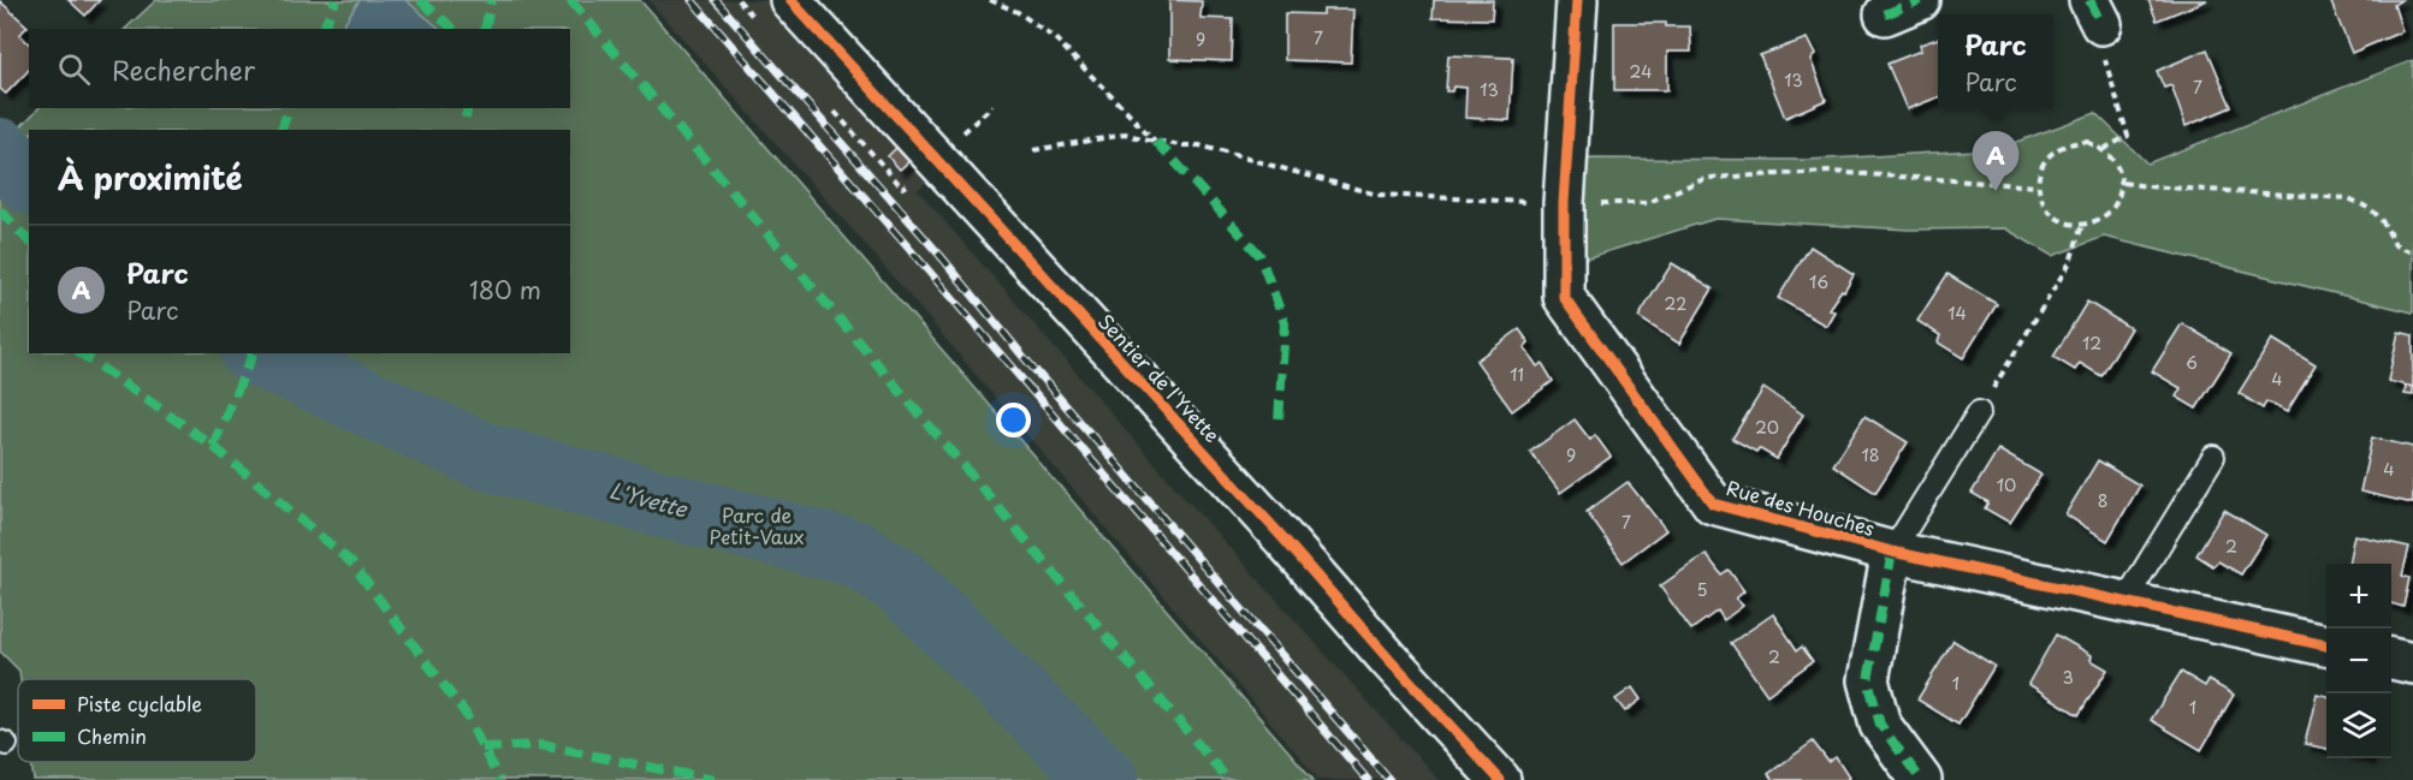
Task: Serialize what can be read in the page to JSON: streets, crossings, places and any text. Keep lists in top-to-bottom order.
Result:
{
  "streets": {
    "street": ["Sentier de l'Yvette", "Rue des Houches"]
  },
  "water": ["L'Yvette"],
  "parks": ["Parc de Petit-Vaux"],
  "house_numbers": [
    "7",
    "9",
    "24",
    "13",
    "7",
    "13",
    "16",
    "22",
    "14",
    "12",
    "6",
    "11",
    "4",
    "20",
    "9",
    "18",
    "4",
    "10",
    "8",
    "7",
    "2",
    "5",
    "2",
    "3",
    "1",
    "1"
  ],
  "legend": ["Piste cyclable", "Chemin"],
  "page": {
    "popup": ["Parc", "Parc"],
    "search": "Rechercher",
    "heading": "À proximité",
    "pins": "A",
    "list": [
      {
        "mark": "A",
        "name": "Parc",
        "note": "Parc",
        "value": "180 m"
      }
    ],
    "map_buttons": ["+", "−"]
  }
}
